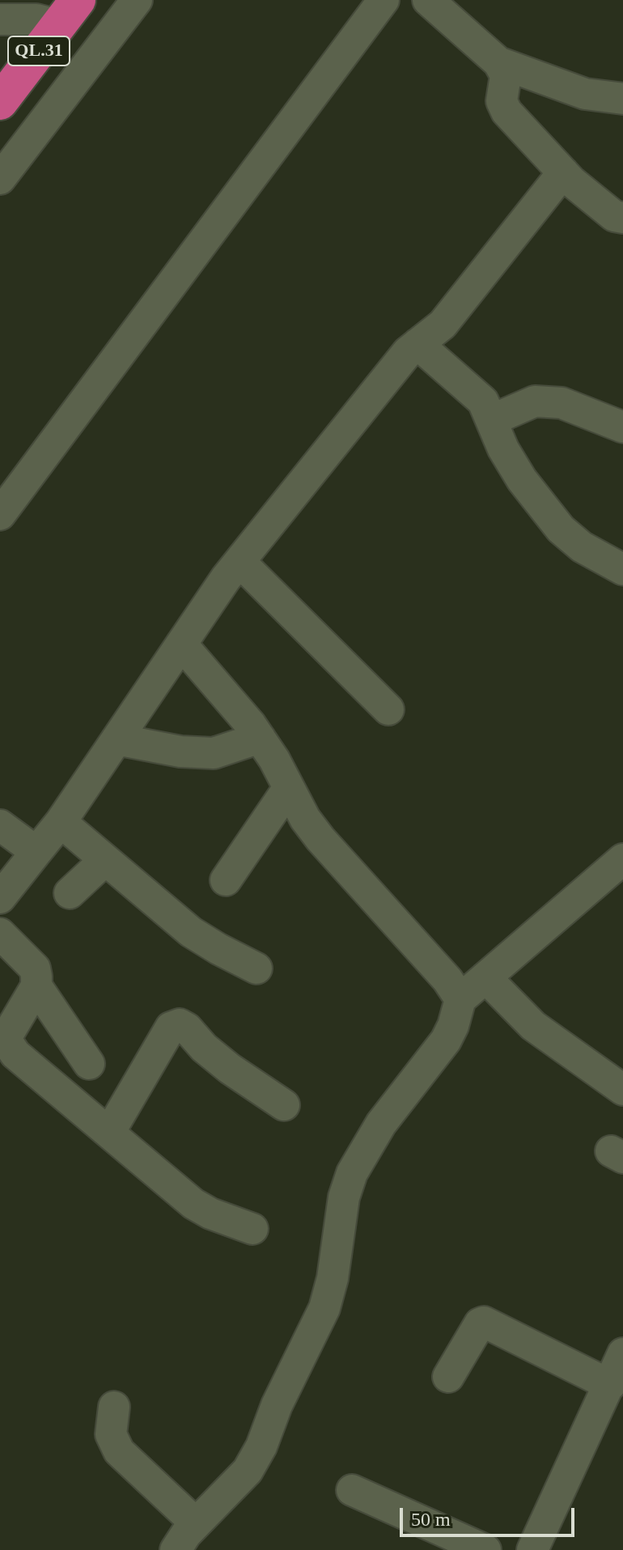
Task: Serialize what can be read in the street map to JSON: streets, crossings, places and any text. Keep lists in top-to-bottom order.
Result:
{
  "streets": {
    "highway": ["QL.31"]
  },
  "scale_bar": "50 m"
}
